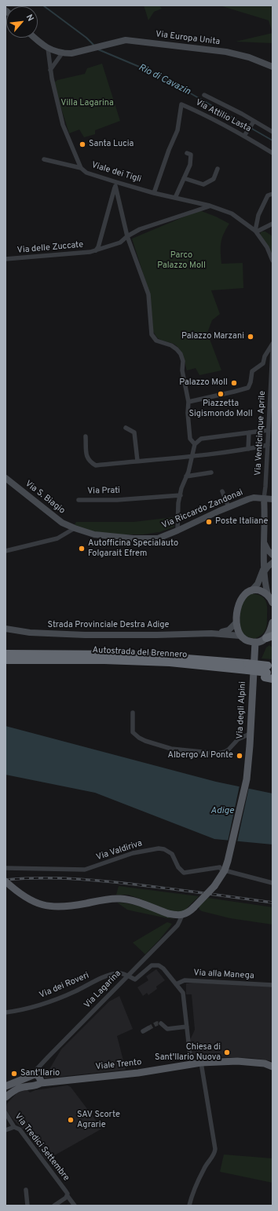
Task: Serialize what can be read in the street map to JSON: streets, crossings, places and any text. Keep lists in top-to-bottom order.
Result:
{
  "streets": {
    "highway": ["Autostrada del Brennero"],
    "main road": [
      "Via Europa Unita",
      "Via S. Biagio",
      "Via Riccardo Zandonai",
      "Strada Provinciale Destra Adige",
      "Via degli Alpini",
      "Viale Trento"
    ],
    "street": [
      "Via Attilio Lasta",
      "Viale dei Tigli",
      "Via delle Zuccate",
      "Via Venticinque Aprile",
      "Via Prati",
      "Via Valdiriva",
      "Via alla Manega",
      "Via dei Roveri",
      "Via Lagarina",
      "Via Tredici Settembre"
    ]
  },
  "crossings": [
    ["Via Attilio Lasta", "Viale dei Tigli"],
    ["Viale dei Tigli", "Via delle Zuccate"],
    ["Via Venticinque Aprile", "Via Riccardo Zandonai"],
    ["Via S. Biagio", "Via Riccardo Zandonai"],
    ["Via degli Alpini", "Via Valdiriva"],
    ["Via degli Alpini", "Via Lagarina"],
    ["Via alla Manega", "Via dei Roveri"],
    ["Via dei Roveri", "Via Lagarina"]
  ],
  "water": ["Rio di Cavazin", "Adige"],
  "parks": ["Villa Lagarina", "Parco Palazzo Moll"],
  "places": [
    "Santa Lucia",
    "Palazzo Marzani",
    "Palazzo Moll",
    "Piazzetta Sigismondo Moll",
    "Poste Italiane",
    "Autofficina Specialauto Folgarait Efrem",
    "Albergo Al Ponte",
    "Chiesa di Sant'Ilario Nuova",
    "Sant'Ilario",
    "SAV Scorte Agrarie"
  ],
  "north": "top right"
}
